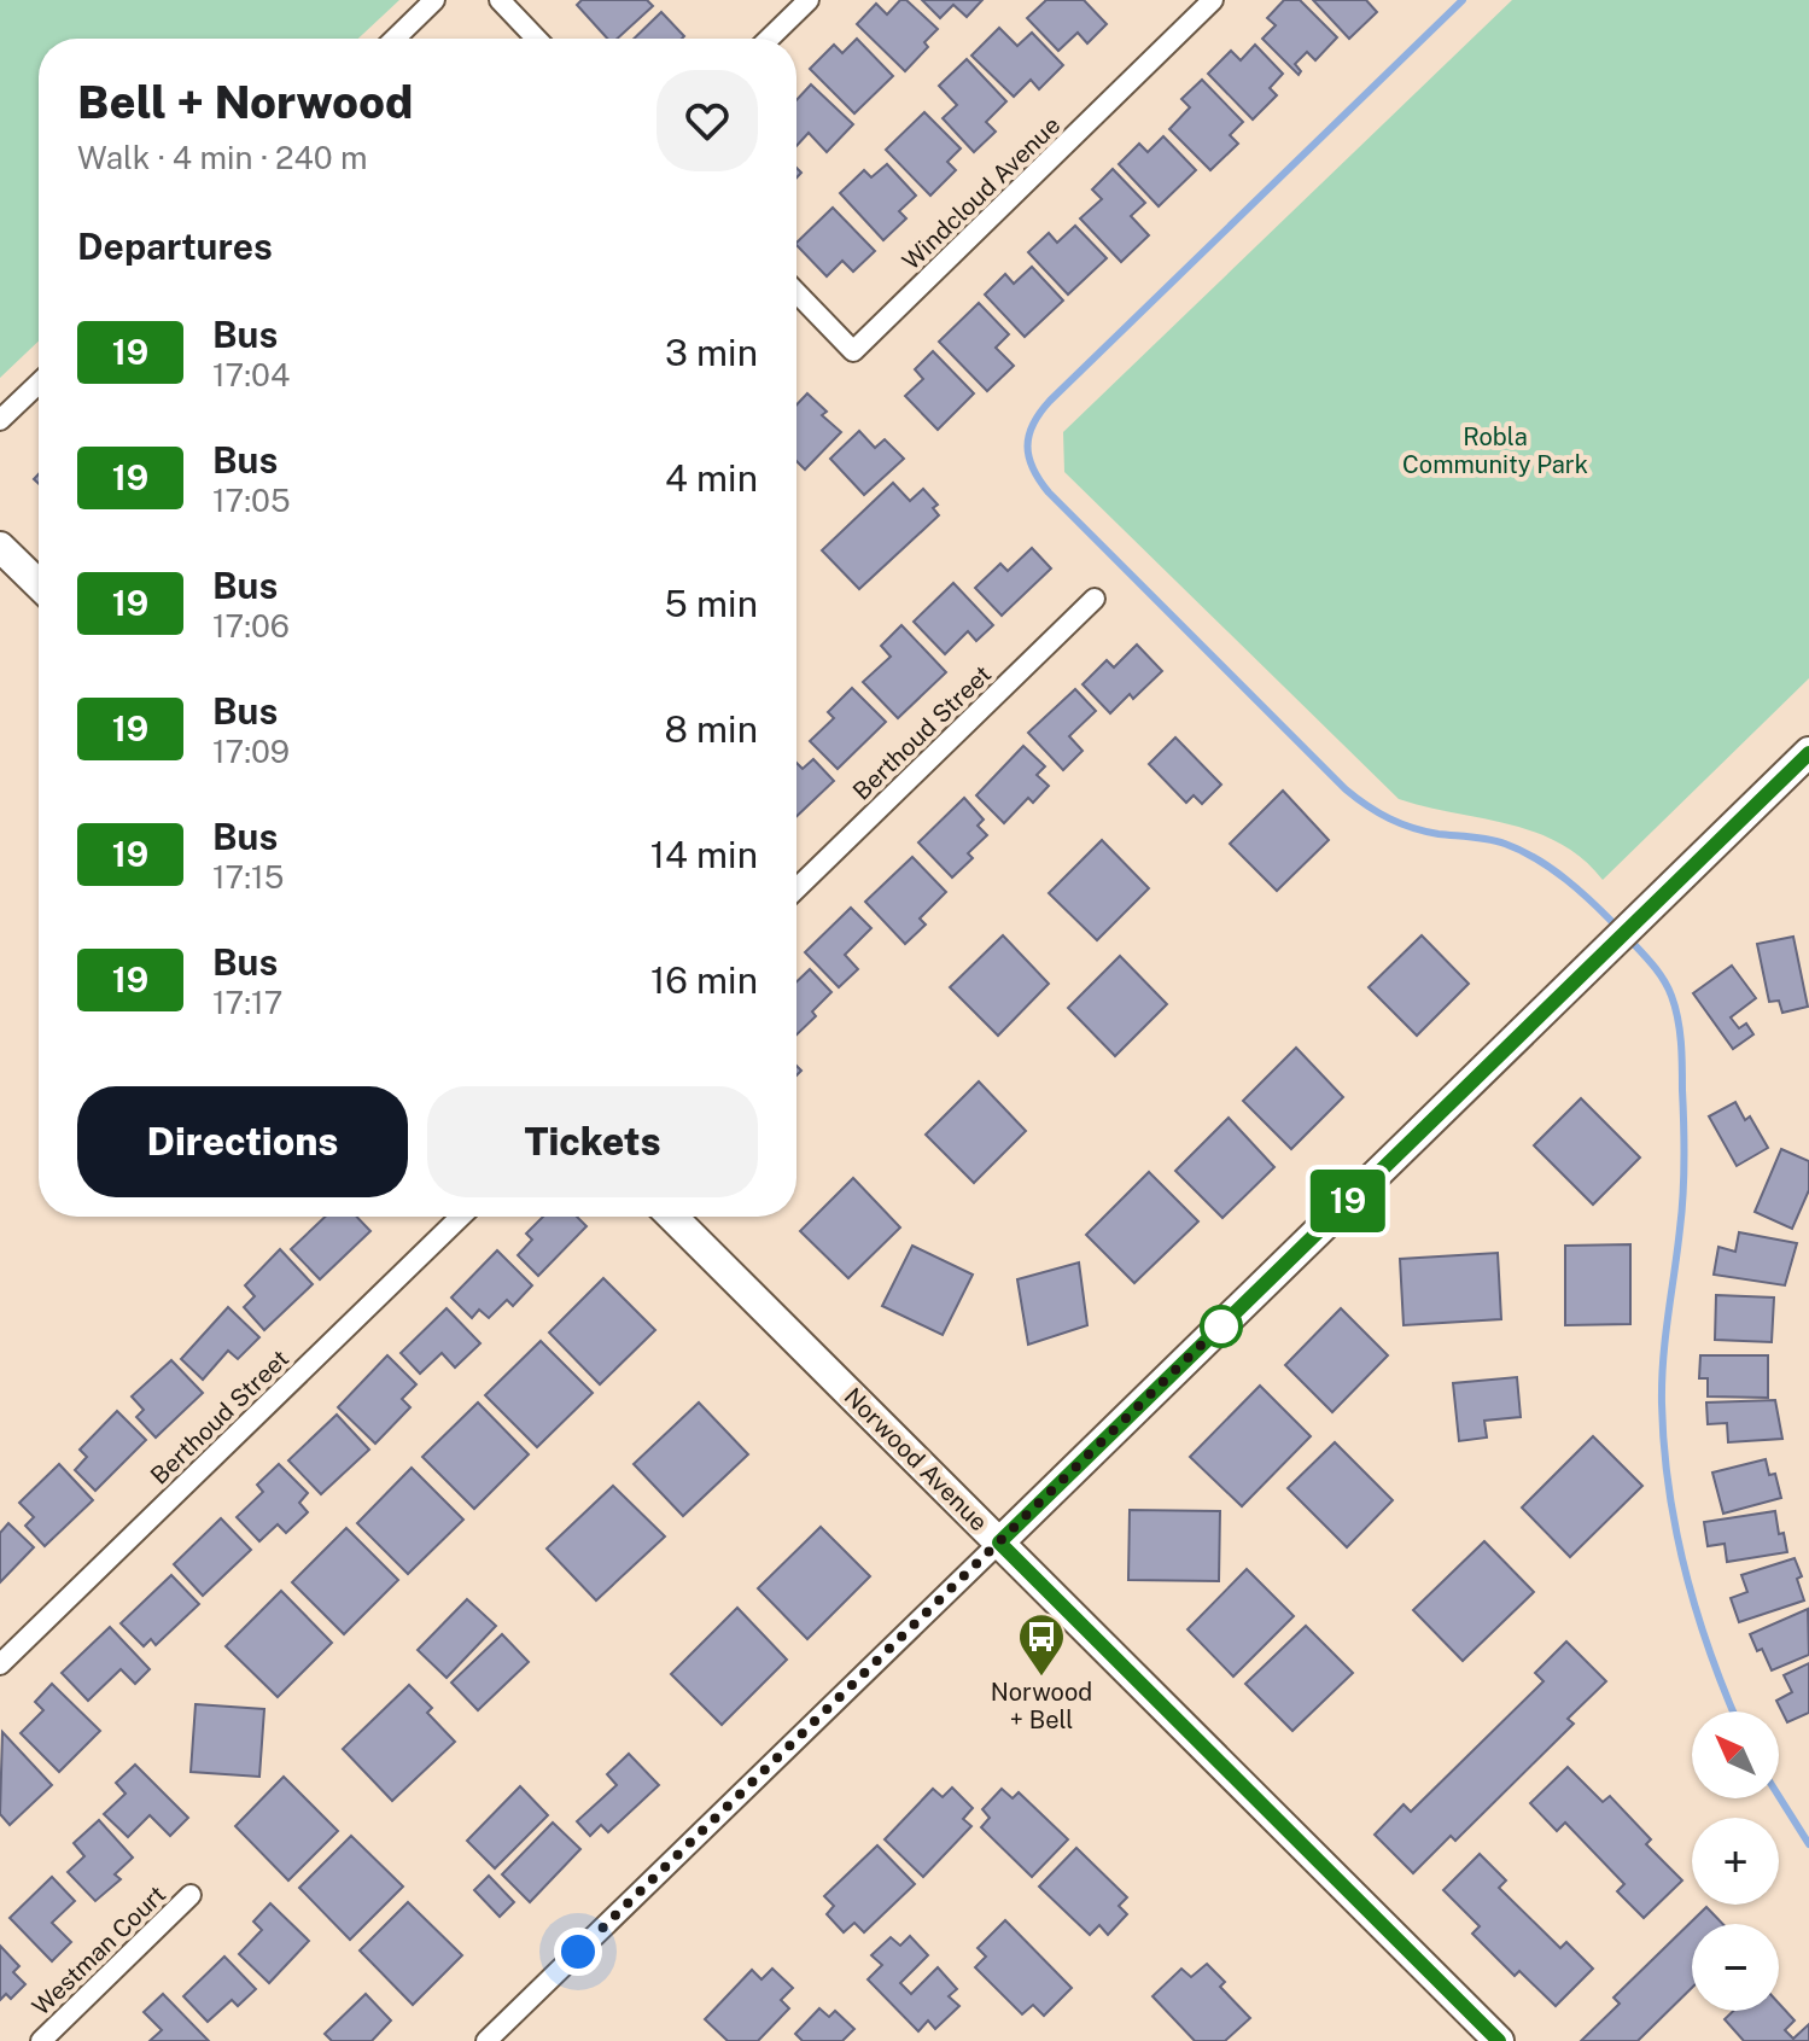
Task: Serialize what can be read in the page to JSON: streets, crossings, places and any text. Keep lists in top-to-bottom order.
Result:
{
  "streets": {
    "main road": ["Norwood Avenue"],
    "street": ["Windcloud Avenue", "Berthoud Street", "Westman Court"]
  },
  "parks": ["Robla Community Park"],
  "places": {
    "bus stop": ["Norwood + Bell"]
  },
  "lines": ["bus line 19"],
  "north": "top left",
  "page": {
    "on_map": "19",
    "heading": [
      ["Bell + Norwood", "Walk · 4 min · 240 m"],
      "Departures"
    ],
    "list": [
      {
        "mark": "19",
        "name": "Bus",
        "note": "17:04",
        "value": "3 min"
      },
      {
        "mark": "19",
        "name": "Bus",
        "note": "17:05",
        "value": "4 min"
      },
      {
        "mark": "19",
        "name": "Bus",
        "note": "17:06",
        "value": "5 min"
      },
      {
        "mark": "19",
        "name": "Bus",
        "note": "17:09",
        "value": "8 min"
      },
      {
        "mark": "19",
        "name": "Bus",
        "note": "17:15",
        "value": "14 min"
      },
      {
        "mark": "19",
        "name": "Bus",
        "note": "17:17",
        "value": "16 min"
      }
    ],
    "buttons": ["Directions", "Tickets"],
    "map_buttons": ["+", "−"]
  }
}
